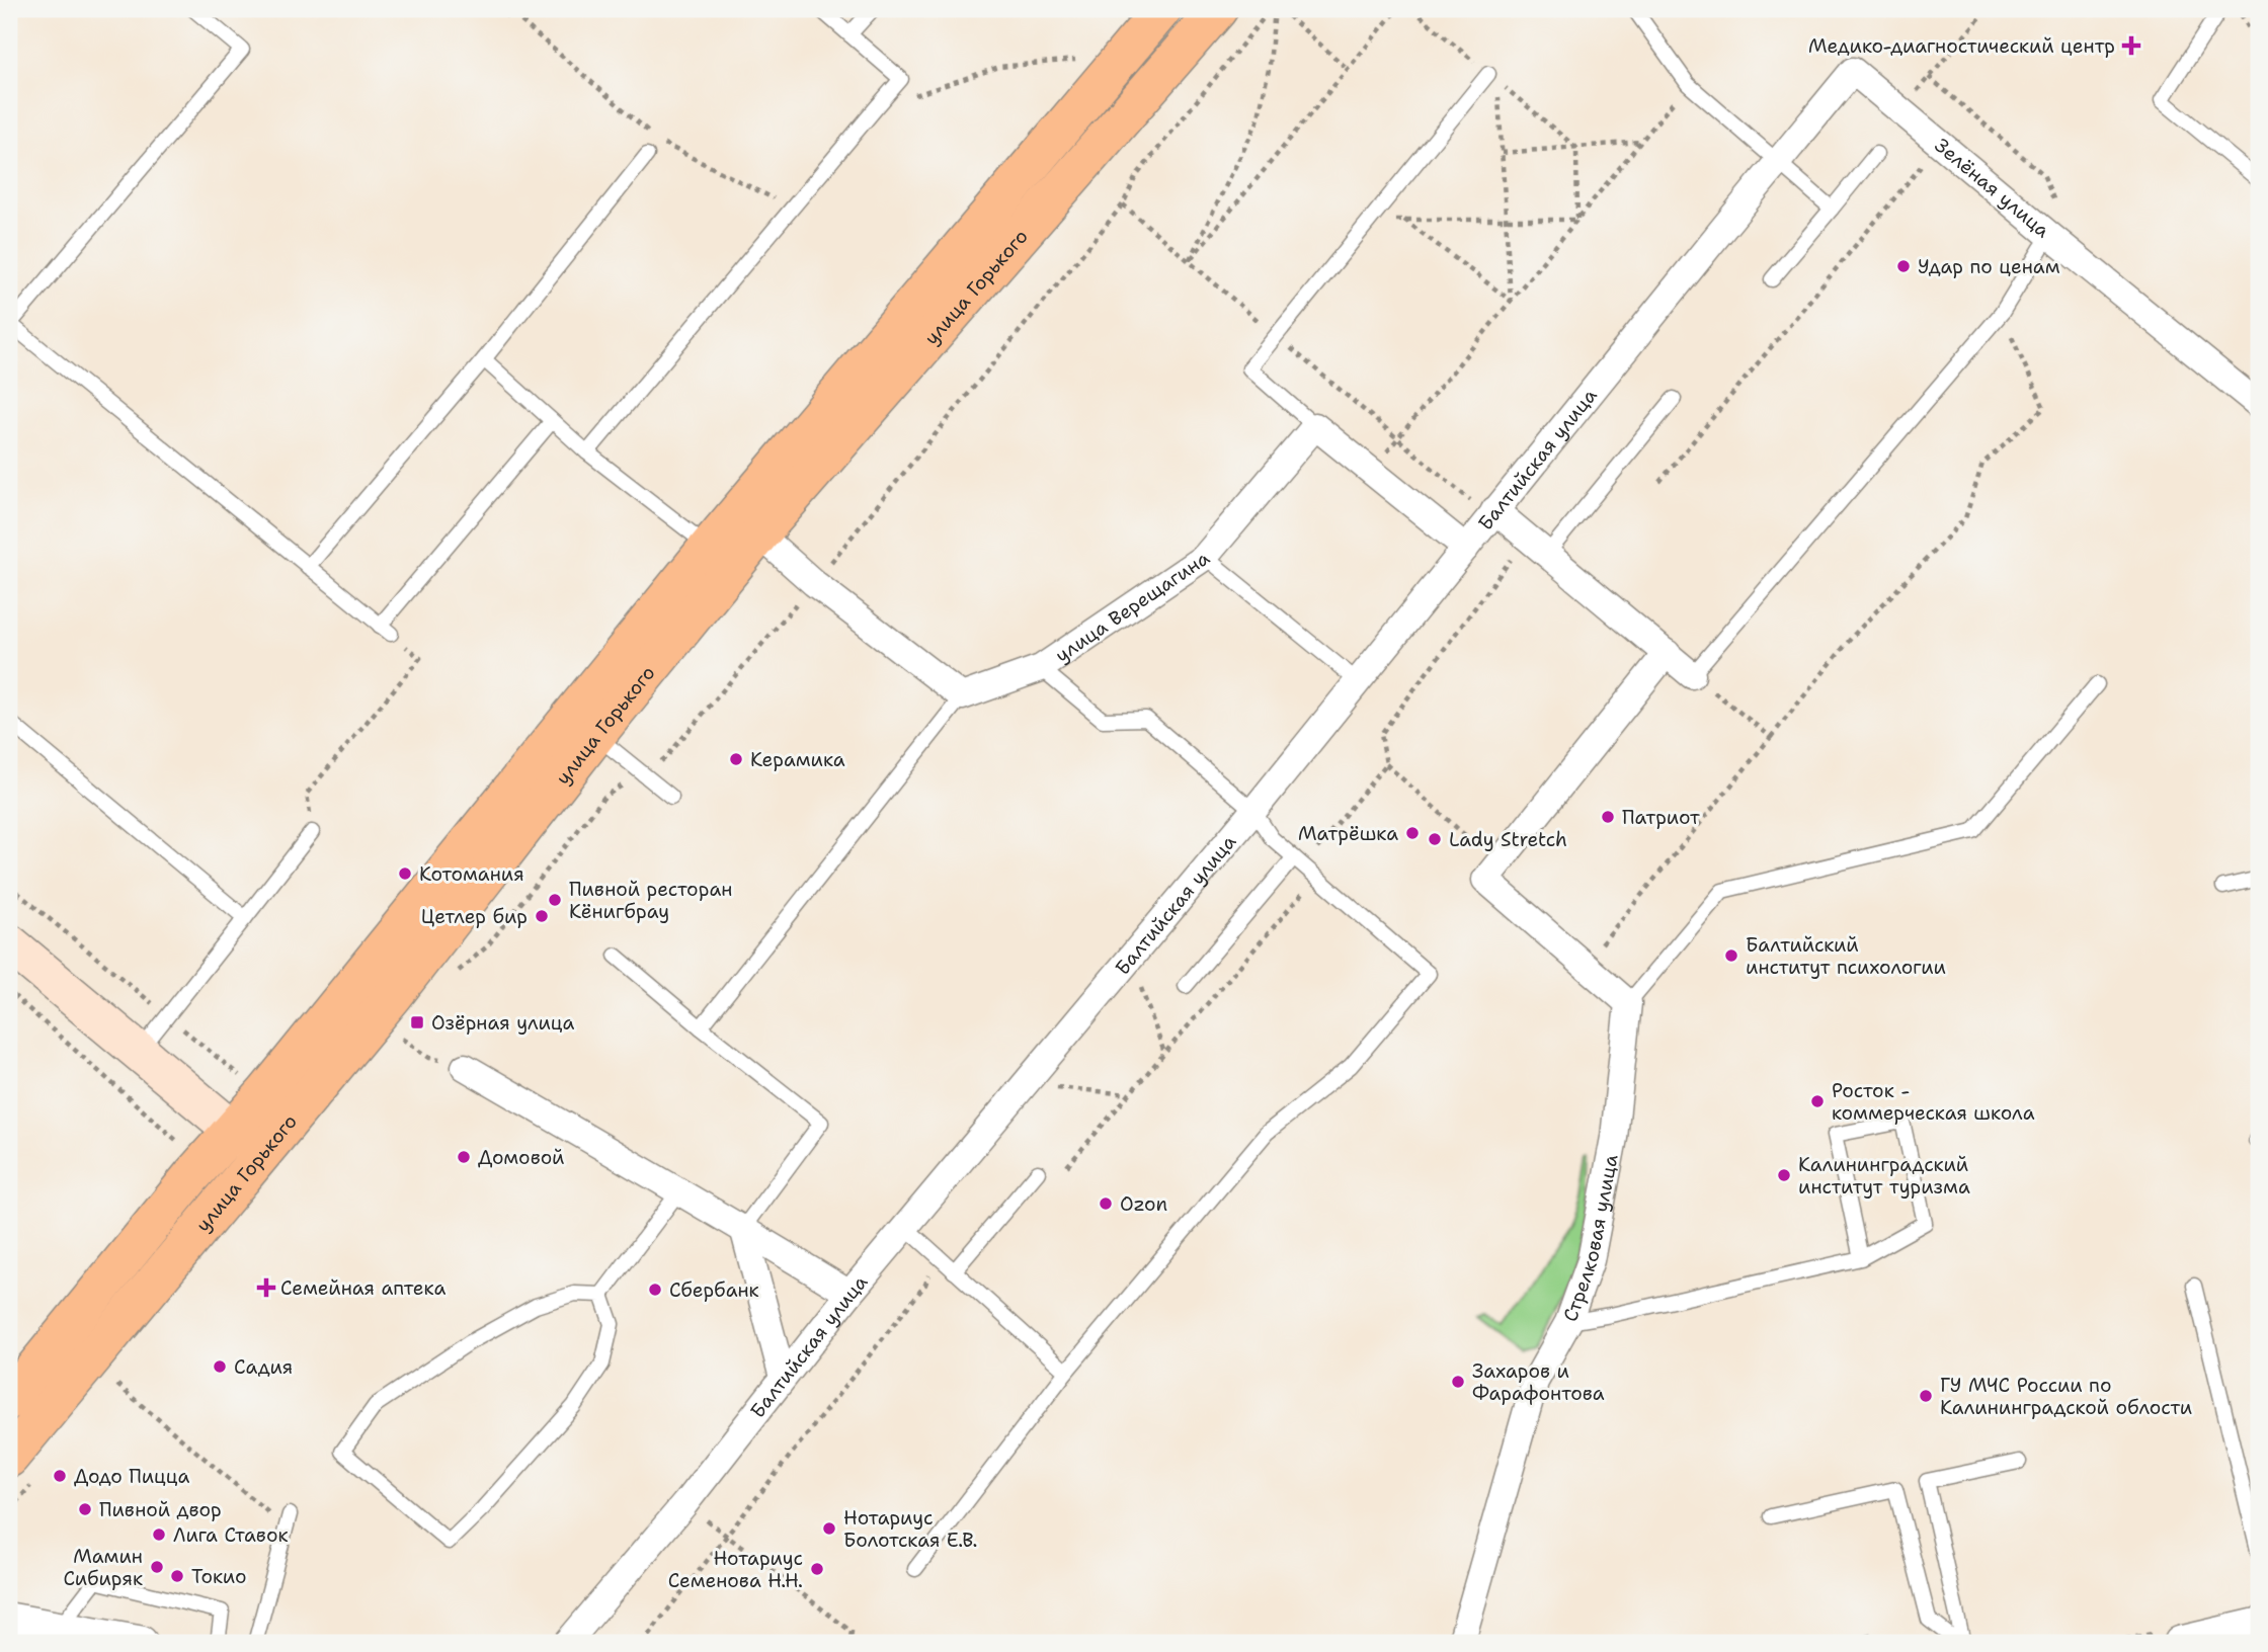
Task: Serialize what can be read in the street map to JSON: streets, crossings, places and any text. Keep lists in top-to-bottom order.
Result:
{
  "streets": {
    "main road": ["улица Горького"],
    "street": [
      "Зелёная улица",
      "Балтийская улица",
      "улица Верещагина",
      "Стрелковая улица"
    ]
  },
  "crossings": [
    ["Зелёная улица", "Балтийская улица"]
  ],
  "places": {
    "health": ["Медико-диагностический центр", "Семейная аптека"],
    "other": [
      "Удар по ценам",
      "Керамика",
      "Патриот",
      "Матрёшка",
      "Lady Stretch",
      "Котомания",
      "Пивной ресторан Кёнигбрау",
      "Цетлер бир",
      "Балтийский институт психологии",
      "Росток - коммерческая школа",
      "Домовой",
      "Калининградский институт туризма",
      "Ozon",
      "Сбербанк",
      "Садия",
      "Захаров и Фарафонтова",
      "ГУ МЧС России по Калининградской облости",
      "Додо Пицца",
      "Пивной двор",
      "Нотариус Болотская Е.В.",
      "Лига Ставок",
      "Мамин Сибиряк",
      "Нотариус Семенова Н.Н.",
      "Токио"
    ],
    "transit": ["Озёрная улица"]
  }
}
